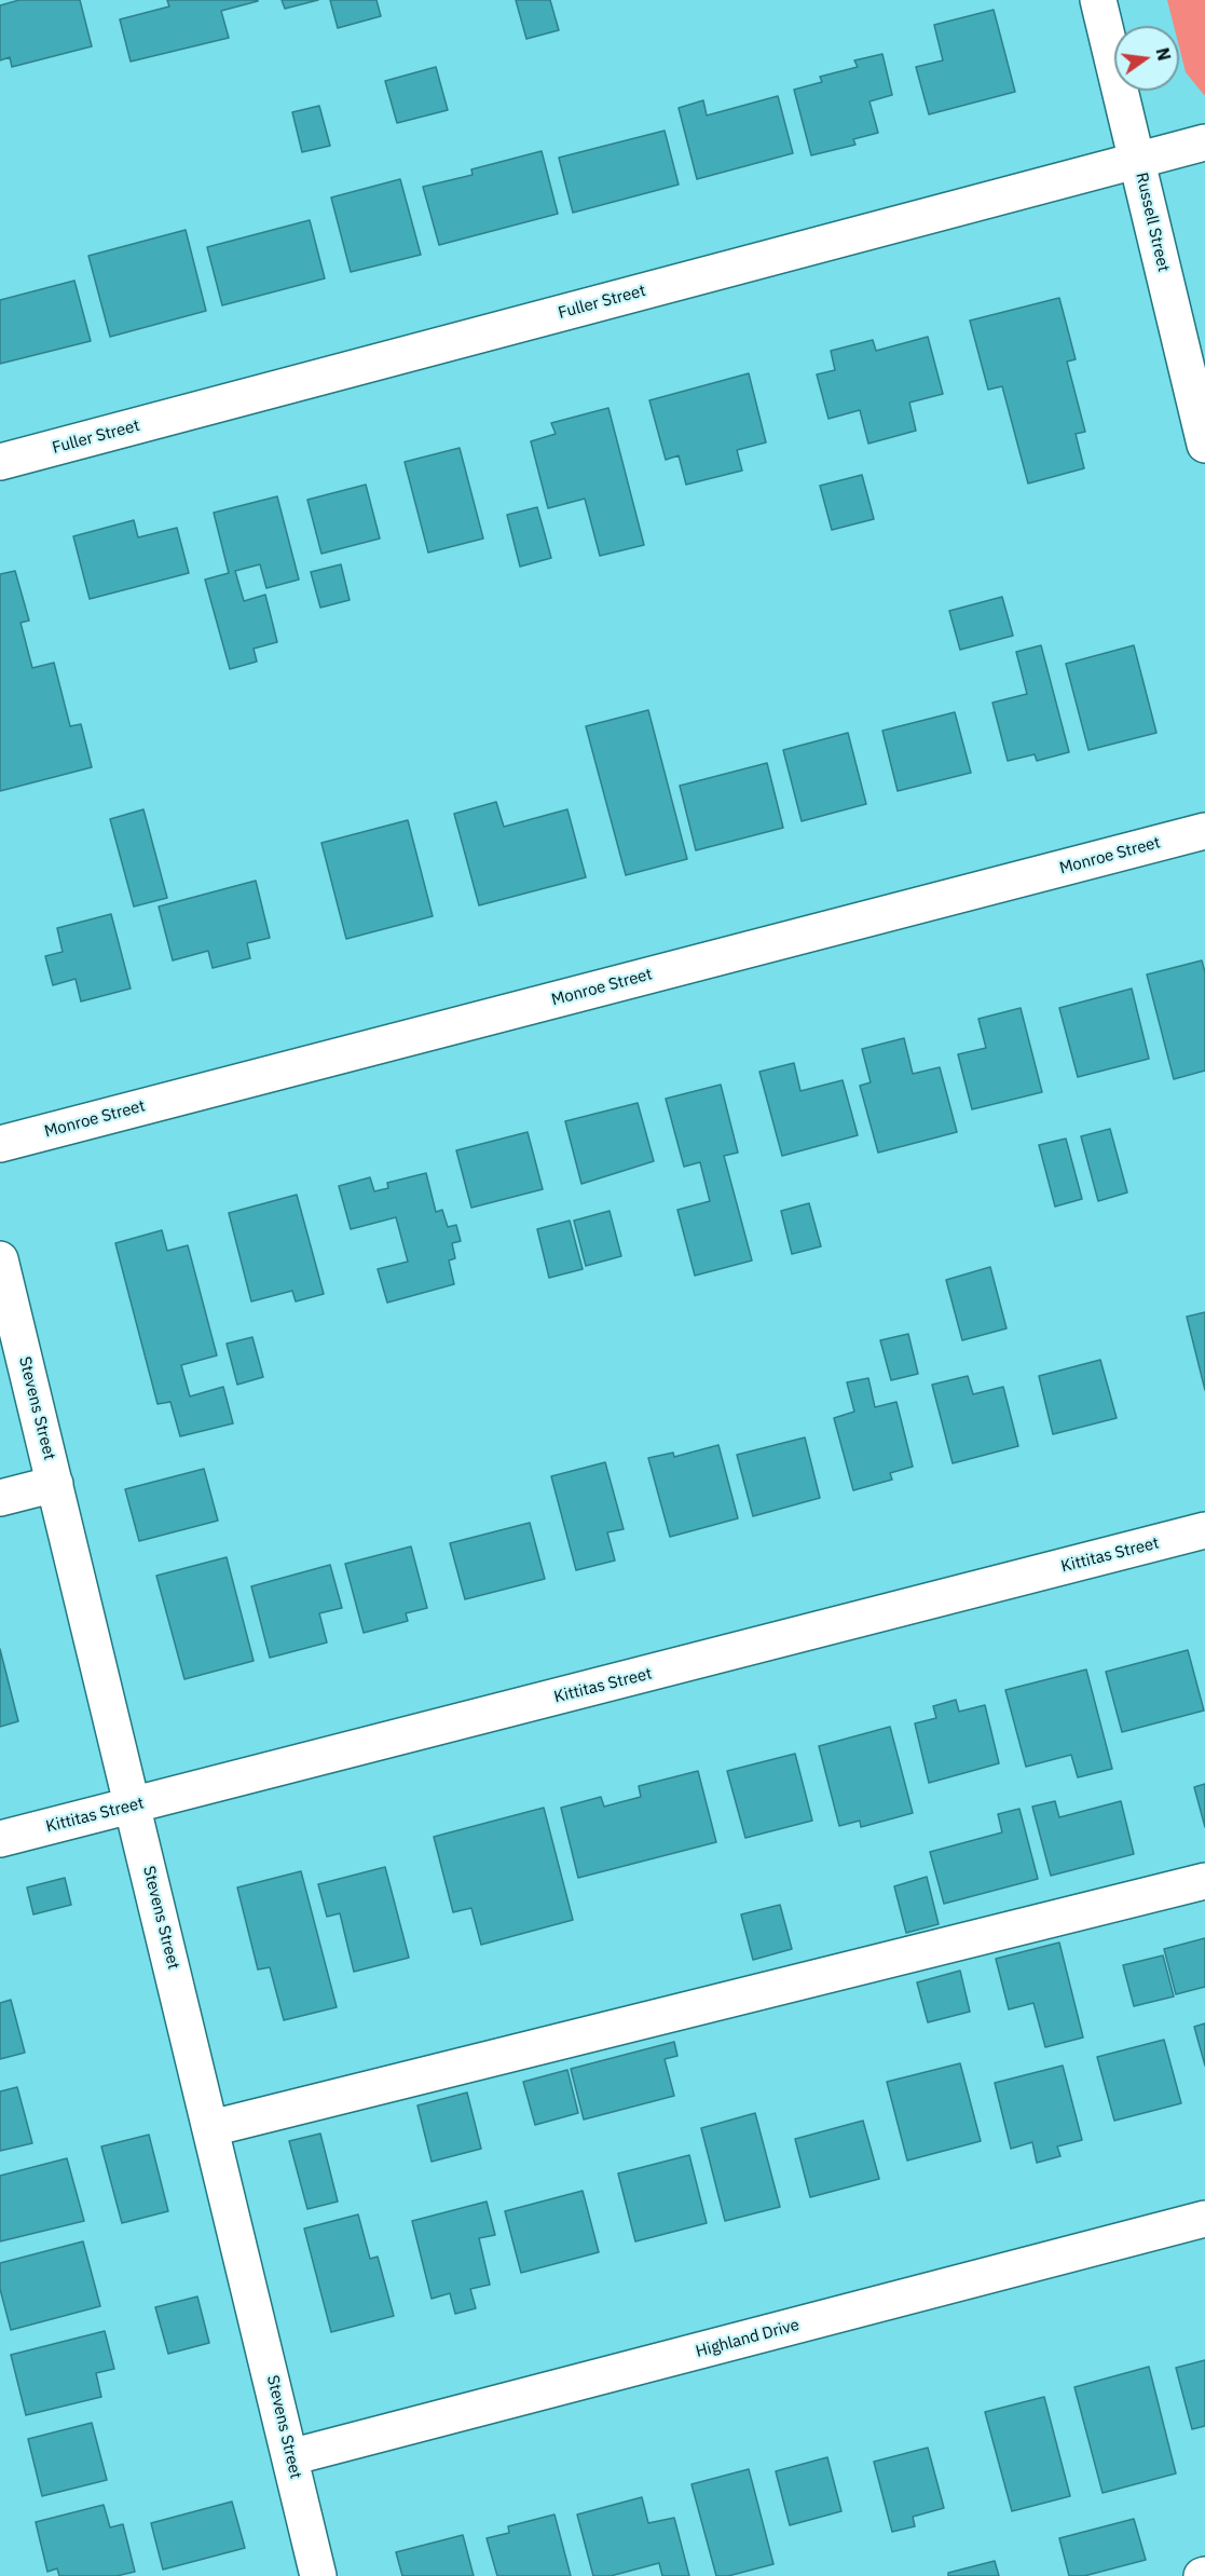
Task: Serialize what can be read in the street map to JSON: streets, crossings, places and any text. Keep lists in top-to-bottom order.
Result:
{
  "streets": {
    "street": [
      "Russell Street",
      "Fuller Street",
      "Monroe Street",
      "Stevens Street",
      "Kittitas Street",
      "Highland Drive"
    ]
  },
  "crossings": [
    ["Russell Street", "Fuller Street"],
    ["Stevens Street", "Kittitas Street"],
    ["Stevens Street", "Highland Drive"]
  ],
  "north": "right"
}
